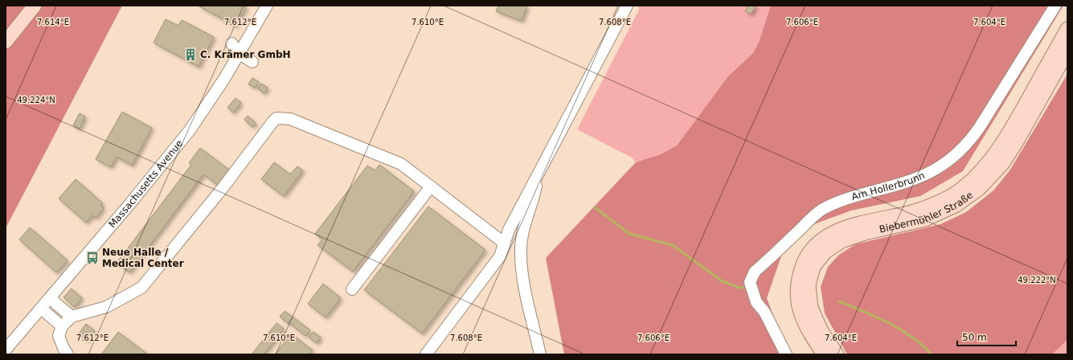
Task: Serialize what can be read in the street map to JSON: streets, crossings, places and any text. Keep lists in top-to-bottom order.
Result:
{
  "streets": {
    "main road": ["Biebermühler Straße"],
    "street": ["Massachusetts Avenue", "Am Hollerbrunn"]
  },
  "places": {
    "building": ["C. Krämer GmbH"],
    "bus stop": ["Neue Halle / Medical Center"]
  },
  "scale_bar": "50 m",
  "coordinates": [
    "7.612°E",
    "7.610°E",
    "7.608°E",
    "7.606°E",
    "7.604°E",
    "7.614°E",
    "49.224°N",
    "49.222°N"
  ]
}
